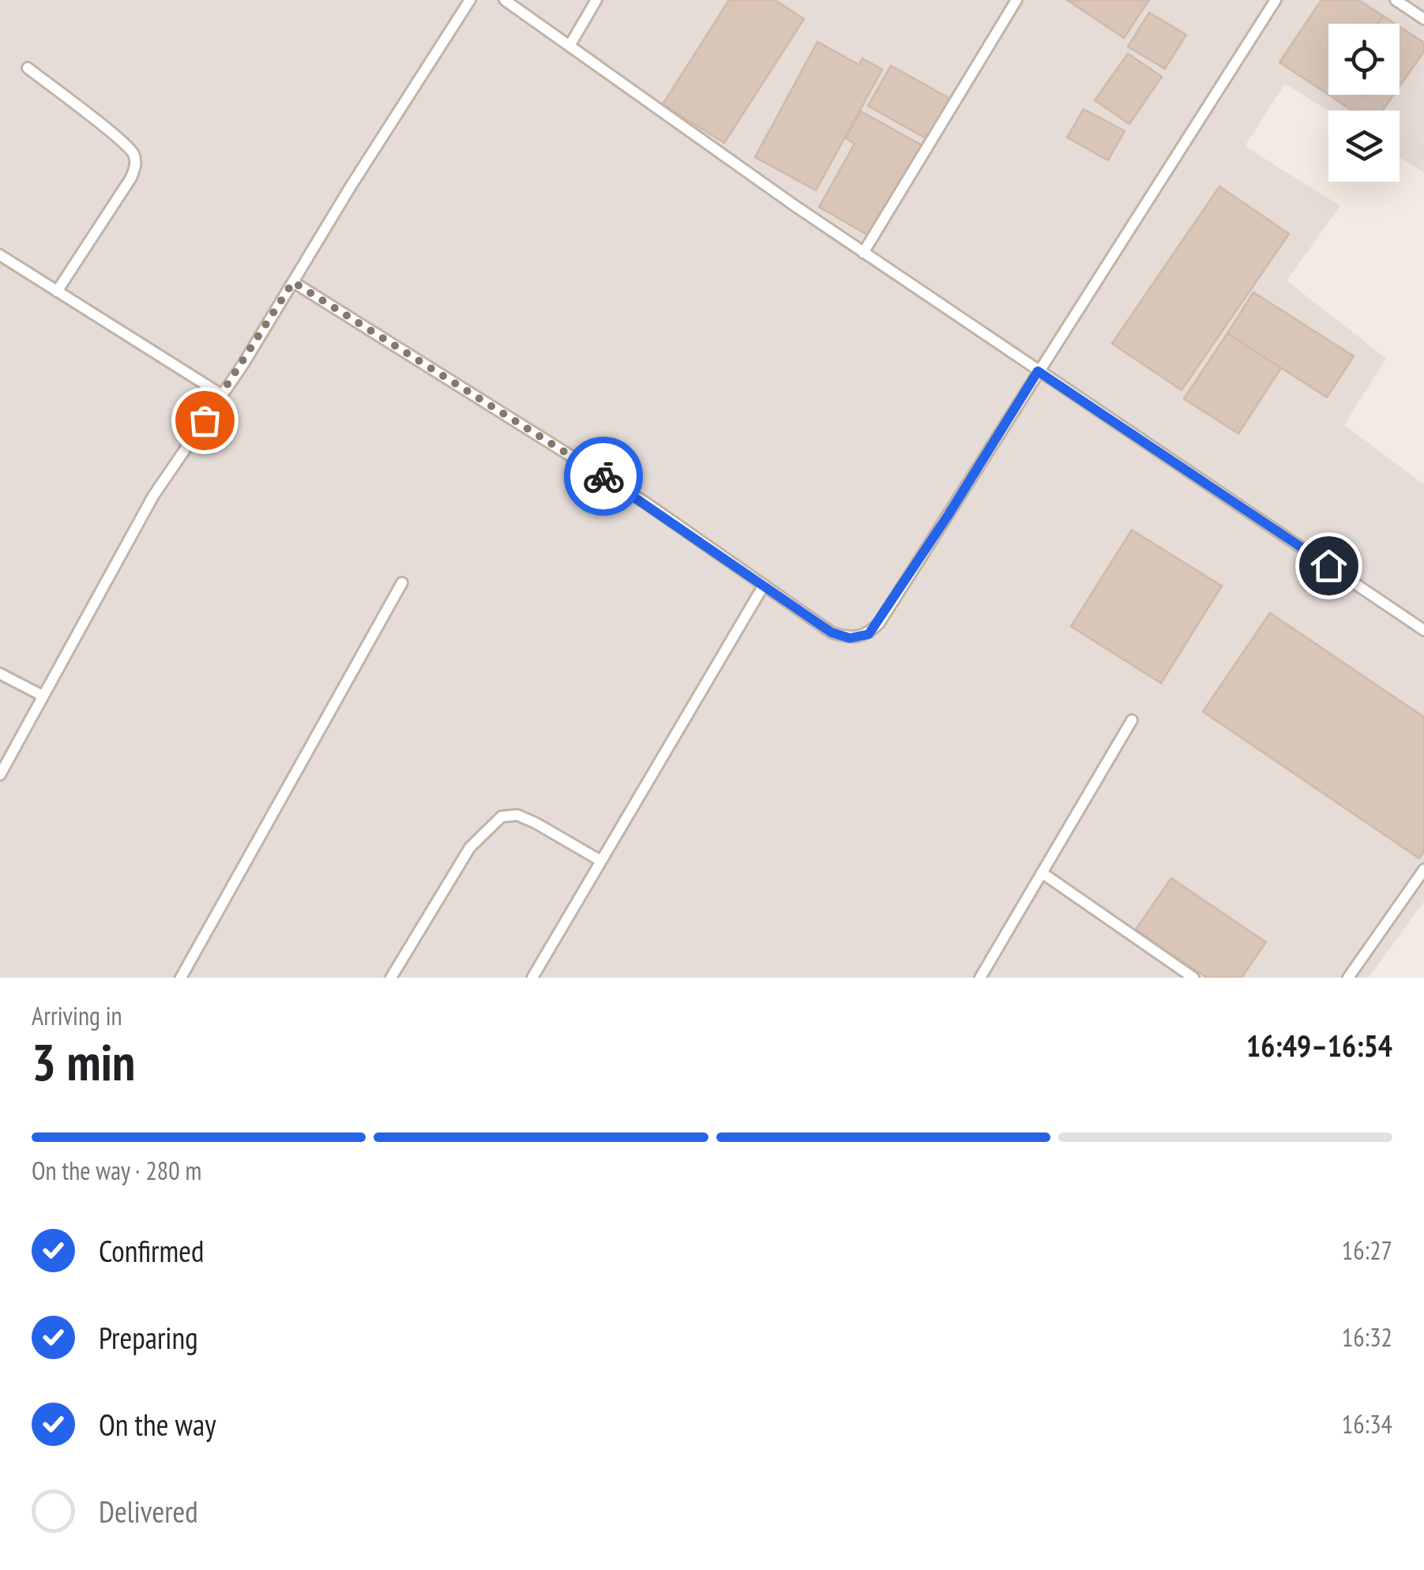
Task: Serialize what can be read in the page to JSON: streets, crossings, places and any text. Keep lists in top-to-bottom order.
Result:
{
  "page": {
    "heading": ["3 min", "Arriving in", "16:49–16:54"],
    "bar": "On the way · 280 m",
    "list": [
      ["Confirmed", "16:27"],
      ["Preparing", "16:32"],
      ["On the way", "16:34"],
      "Delivered"
    ]
  }
}
